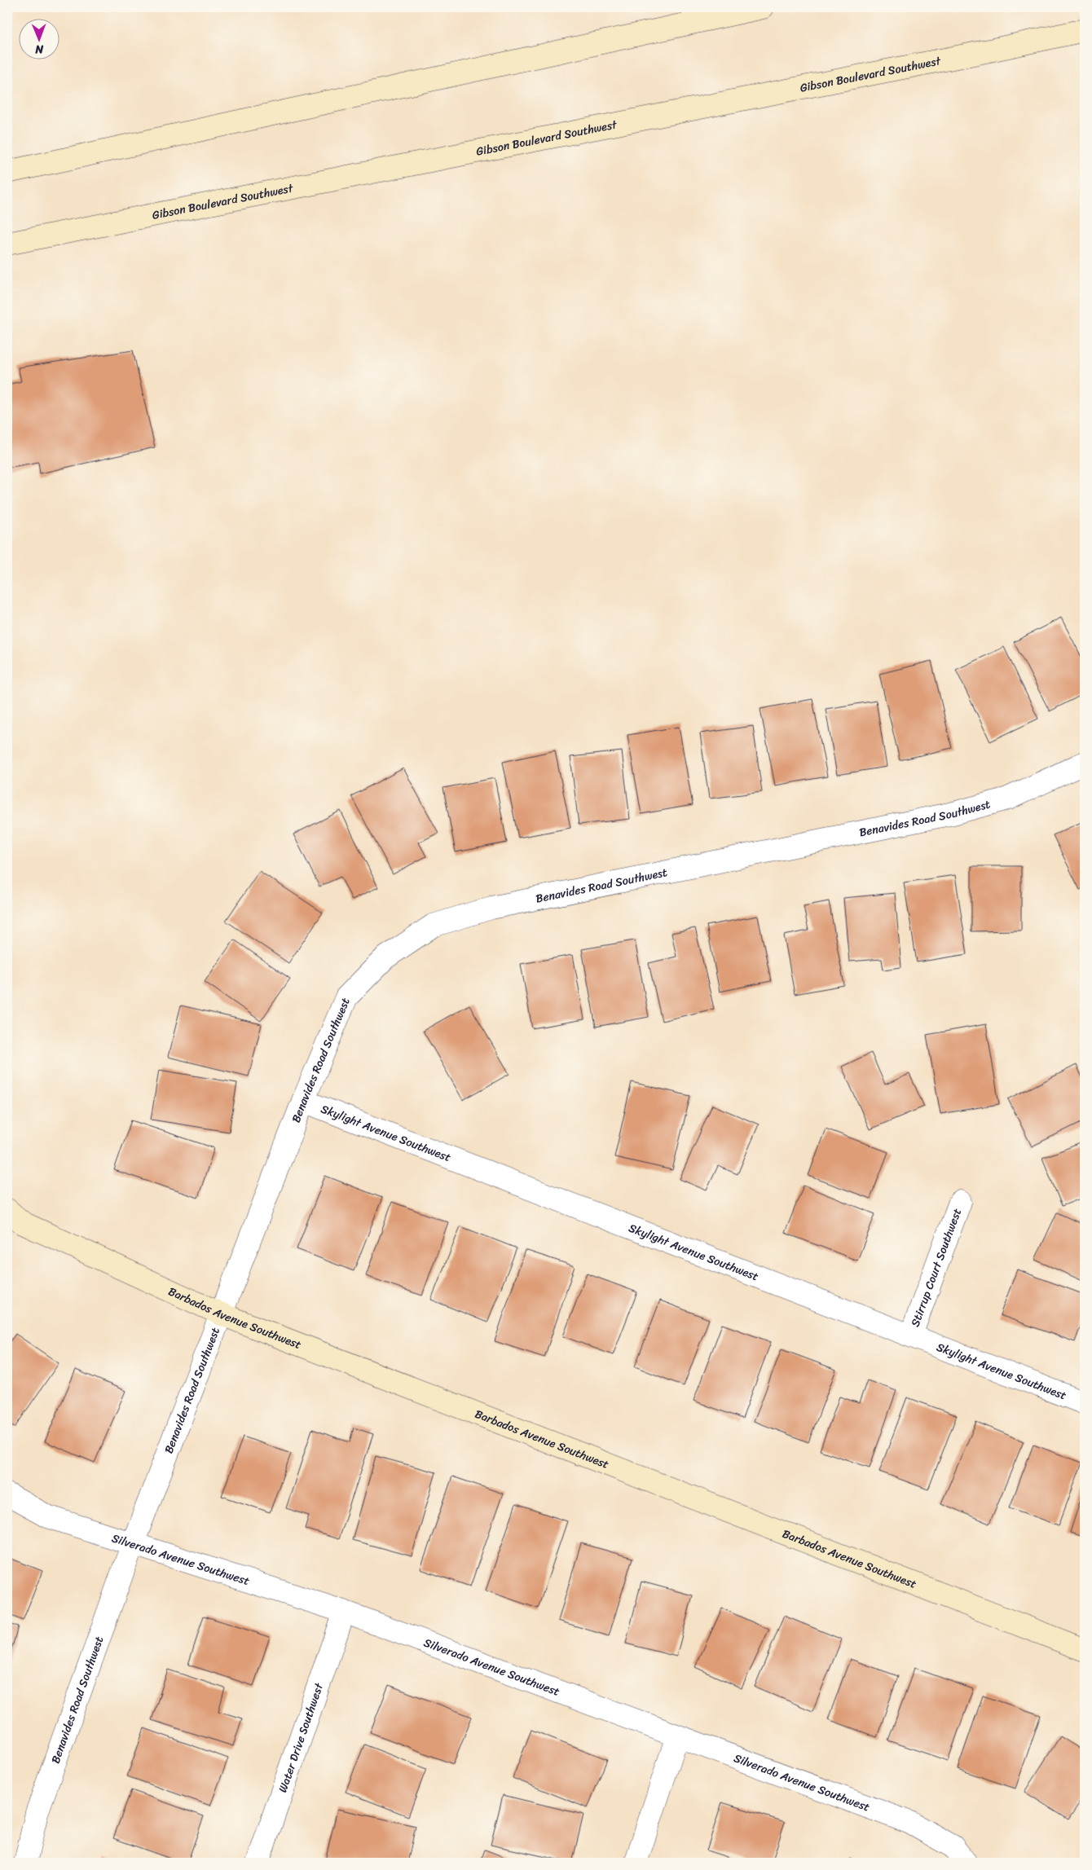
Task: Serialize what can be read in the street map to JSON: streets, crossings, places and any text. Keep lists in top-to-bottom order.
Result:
{
  "streets": {
    "street": [
      "Gibson Boulevard Southwest",
      "Benavides Road Southwest",
      "Skylight Avenue Southwest",
      "Stirrup Court Southwest",
      "Barbados Avenue Southwest",
      "Silverado Avenue Southwest",
      "Water Drive Southwest"
    ]
  },
  "crossings": [
    ["Benavides Road Southwest", "Skylight Avenue Southwest"],
    ["Benavides Road Southwest", "Barbados Avenue Southwest"],
    ["Benavides Road Southwest", "Silverado Avenue Southwest"],
    ["Skylight Avenue Southwest", "Stirrup Court Southwest"],
    ["Silverado Avenue Southwest", "Water Drive Southwest"]
  ],
  "north": "bottom"
}
